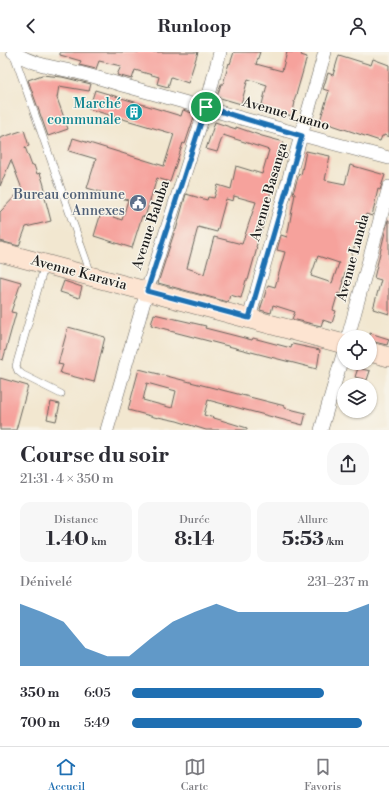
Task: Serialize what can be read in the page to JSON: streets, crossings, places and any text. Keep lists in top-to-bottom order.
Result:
{
  "streets": {
    "street": [
      "Avenue Luano",
      "Avenue Basanga",
      "Avenue Baluba",
      "Avenue Lunda",
      "Avenue Karavia"
    ]
  },
  "crossings": [
    ["Avenue Luano", "Avenue Basanga"],
    ["Avenue Luano", "Avenue Baluba"],
    ["Avenue Basanga", "Avenue Karavia"],
    ["Avenue Baluba", "Avenue Karavia"]
  ],
  "places": {
    "building": ["Marché communale"],
    "public building": ["Bureau commune Annexes"]
  },
  "page": {
    "header": "Runloop",
    "heading": ["Course du soir", "21:31 · 4 × 350 m"],
    "stats": [
      ["Distance", "1.40 km"],
      ["Durée", "8:14"],
      ["Allure", "5:53 /km"]
    ],
    "chart": ["Dénivelé", "231–237 m"],
    "list": [
      {
        "name": "350 m",
        "note": "6:05"
      },
      {
        "name": "700 m",
        "note": "5:49"
      }
    ],
    "tabs": ["Accueil", "Carte", "Favoris"]
  }
}
